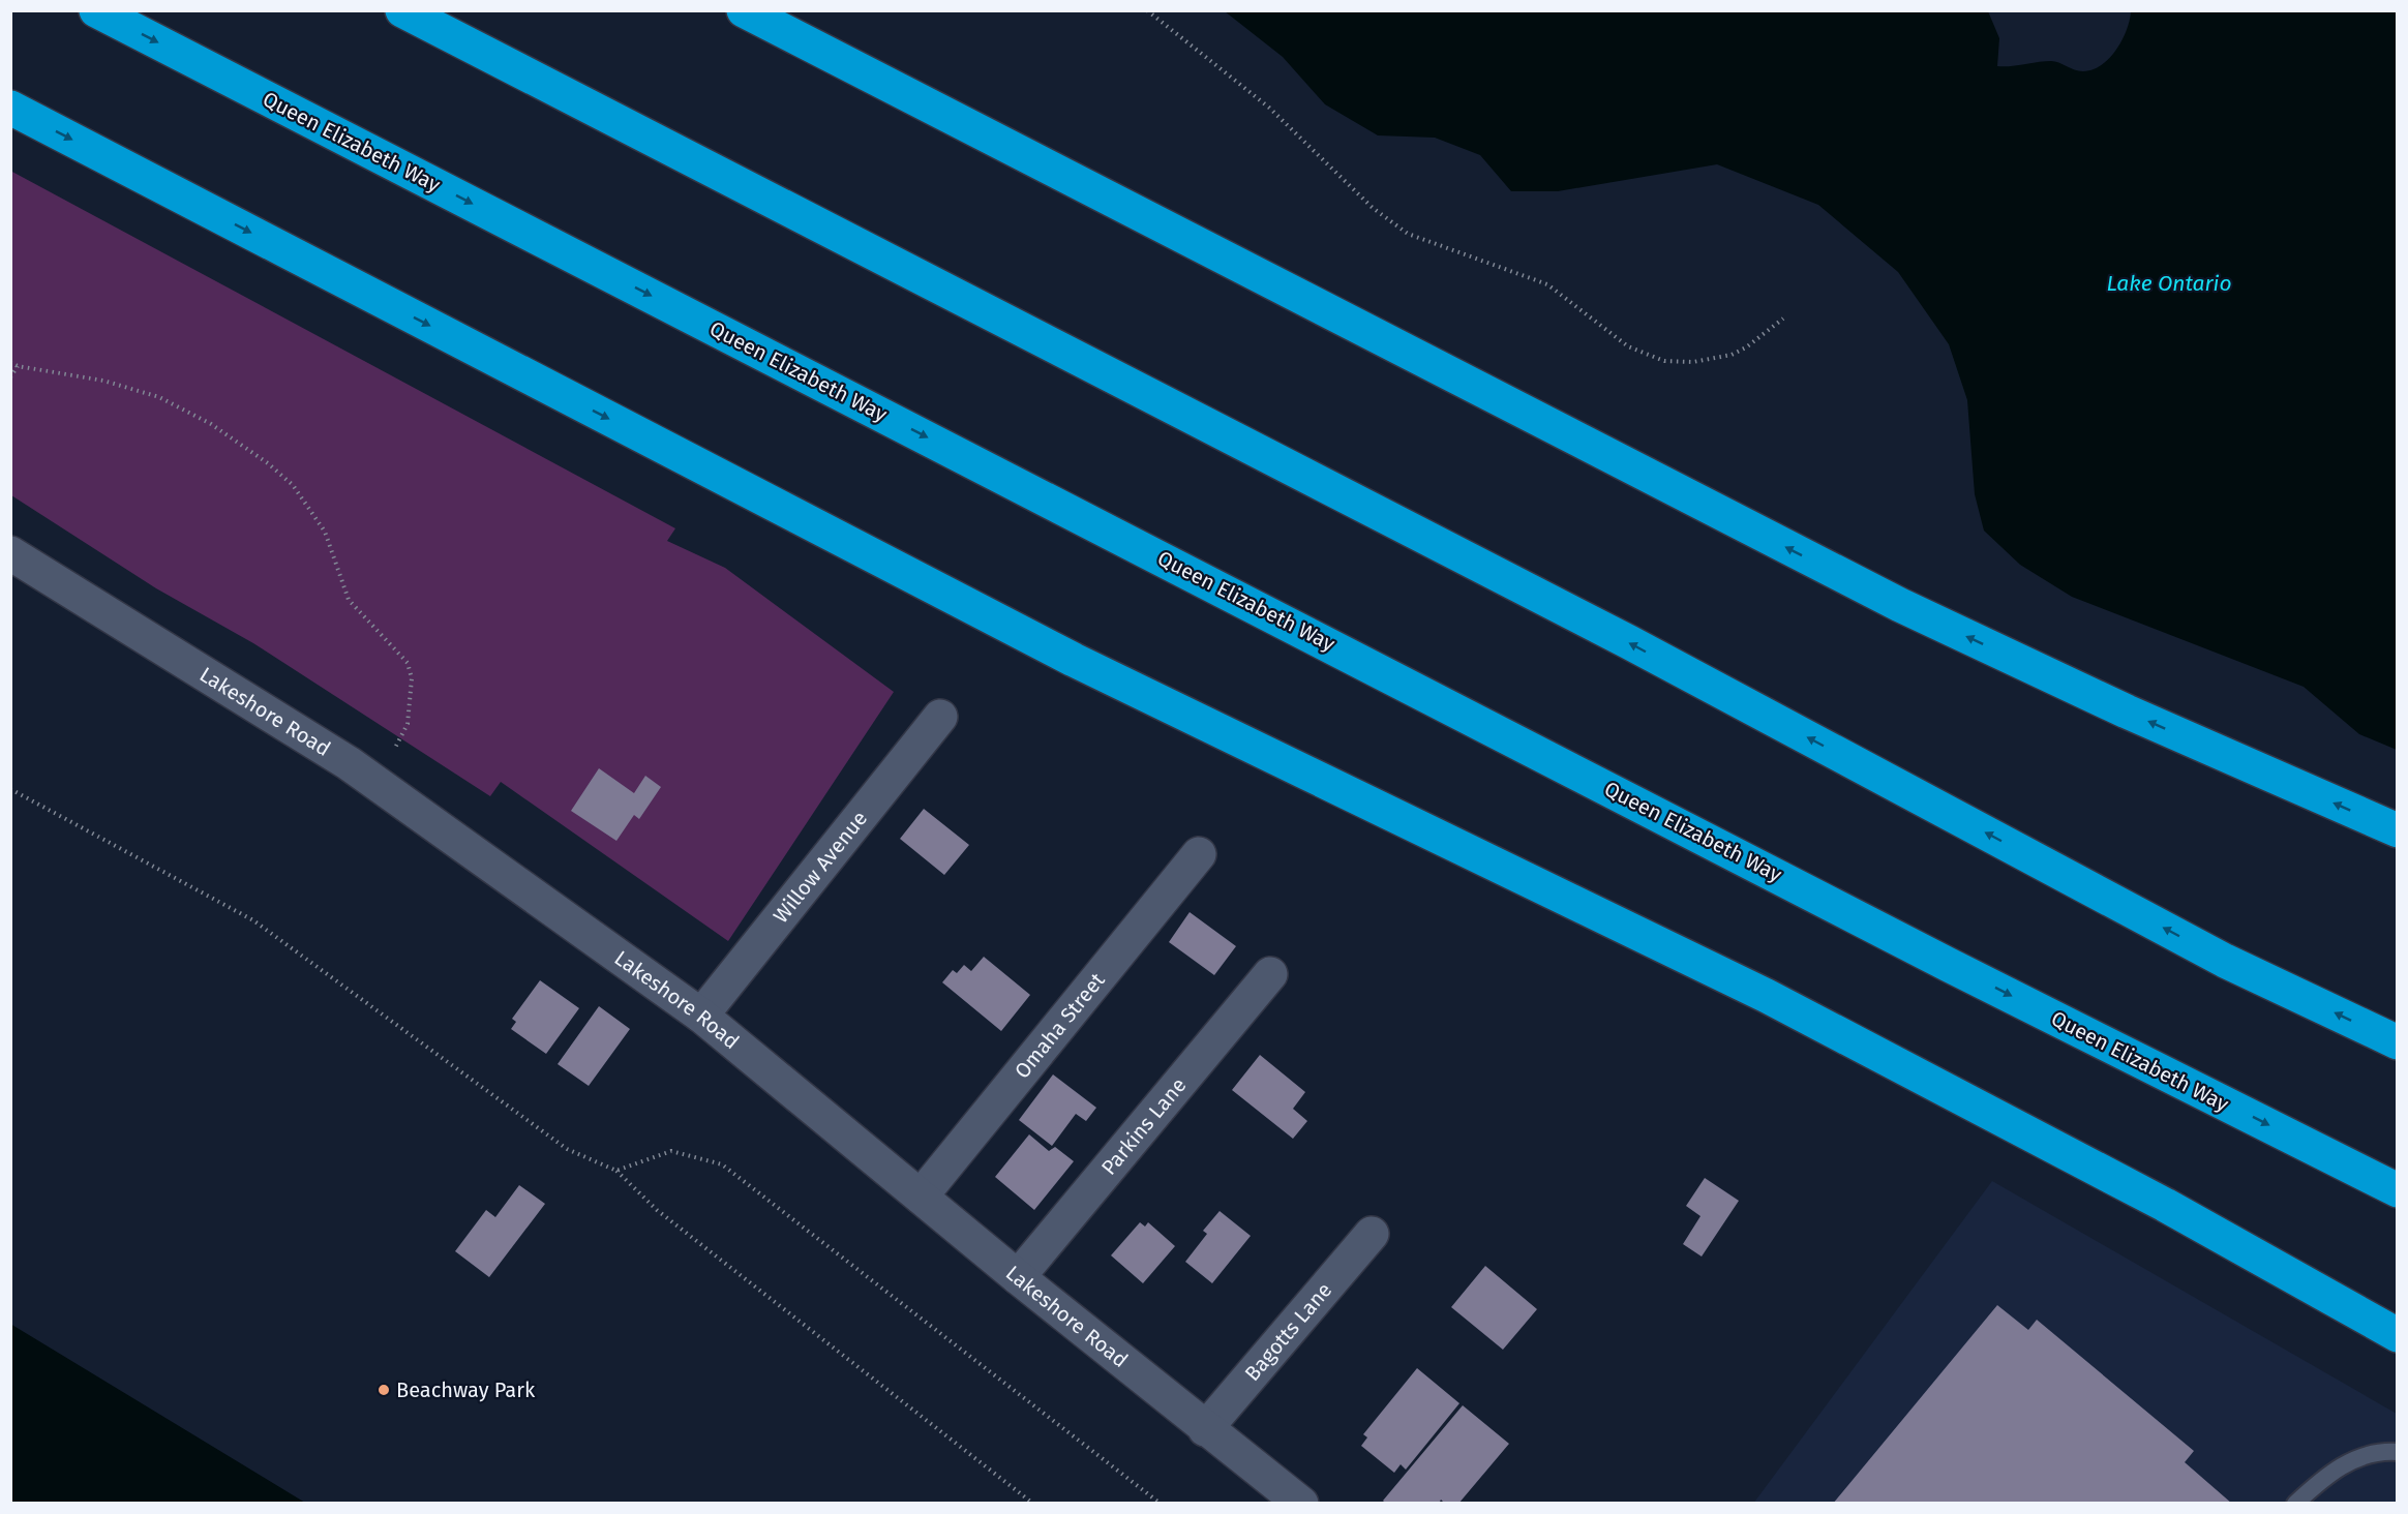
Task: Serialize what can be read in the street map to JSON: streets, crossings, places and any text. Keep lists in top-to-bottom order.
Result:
{
  "streets": {
    "highway": ["Queen Elizabeth Way"],
    "main road": [
      "Lakeshore Road",
      "Willow Avenue",
      "Omaha Street",
      "Parkins Lane",
      "Bagotts Lane"
    ]
  },
  "crossings": [
    ["Lakeshore Road", "Willow Avenue"],
    ["Lakeshore Road", "Omaha Street"],
    ["Lakeshore Road", "Parkins Lane"],
    ["Lakeshore Road", "Bagotts Lane"]
  ],
  "water": ["Lake Ontario"],
  "places": ["Beachway Park"]
}
